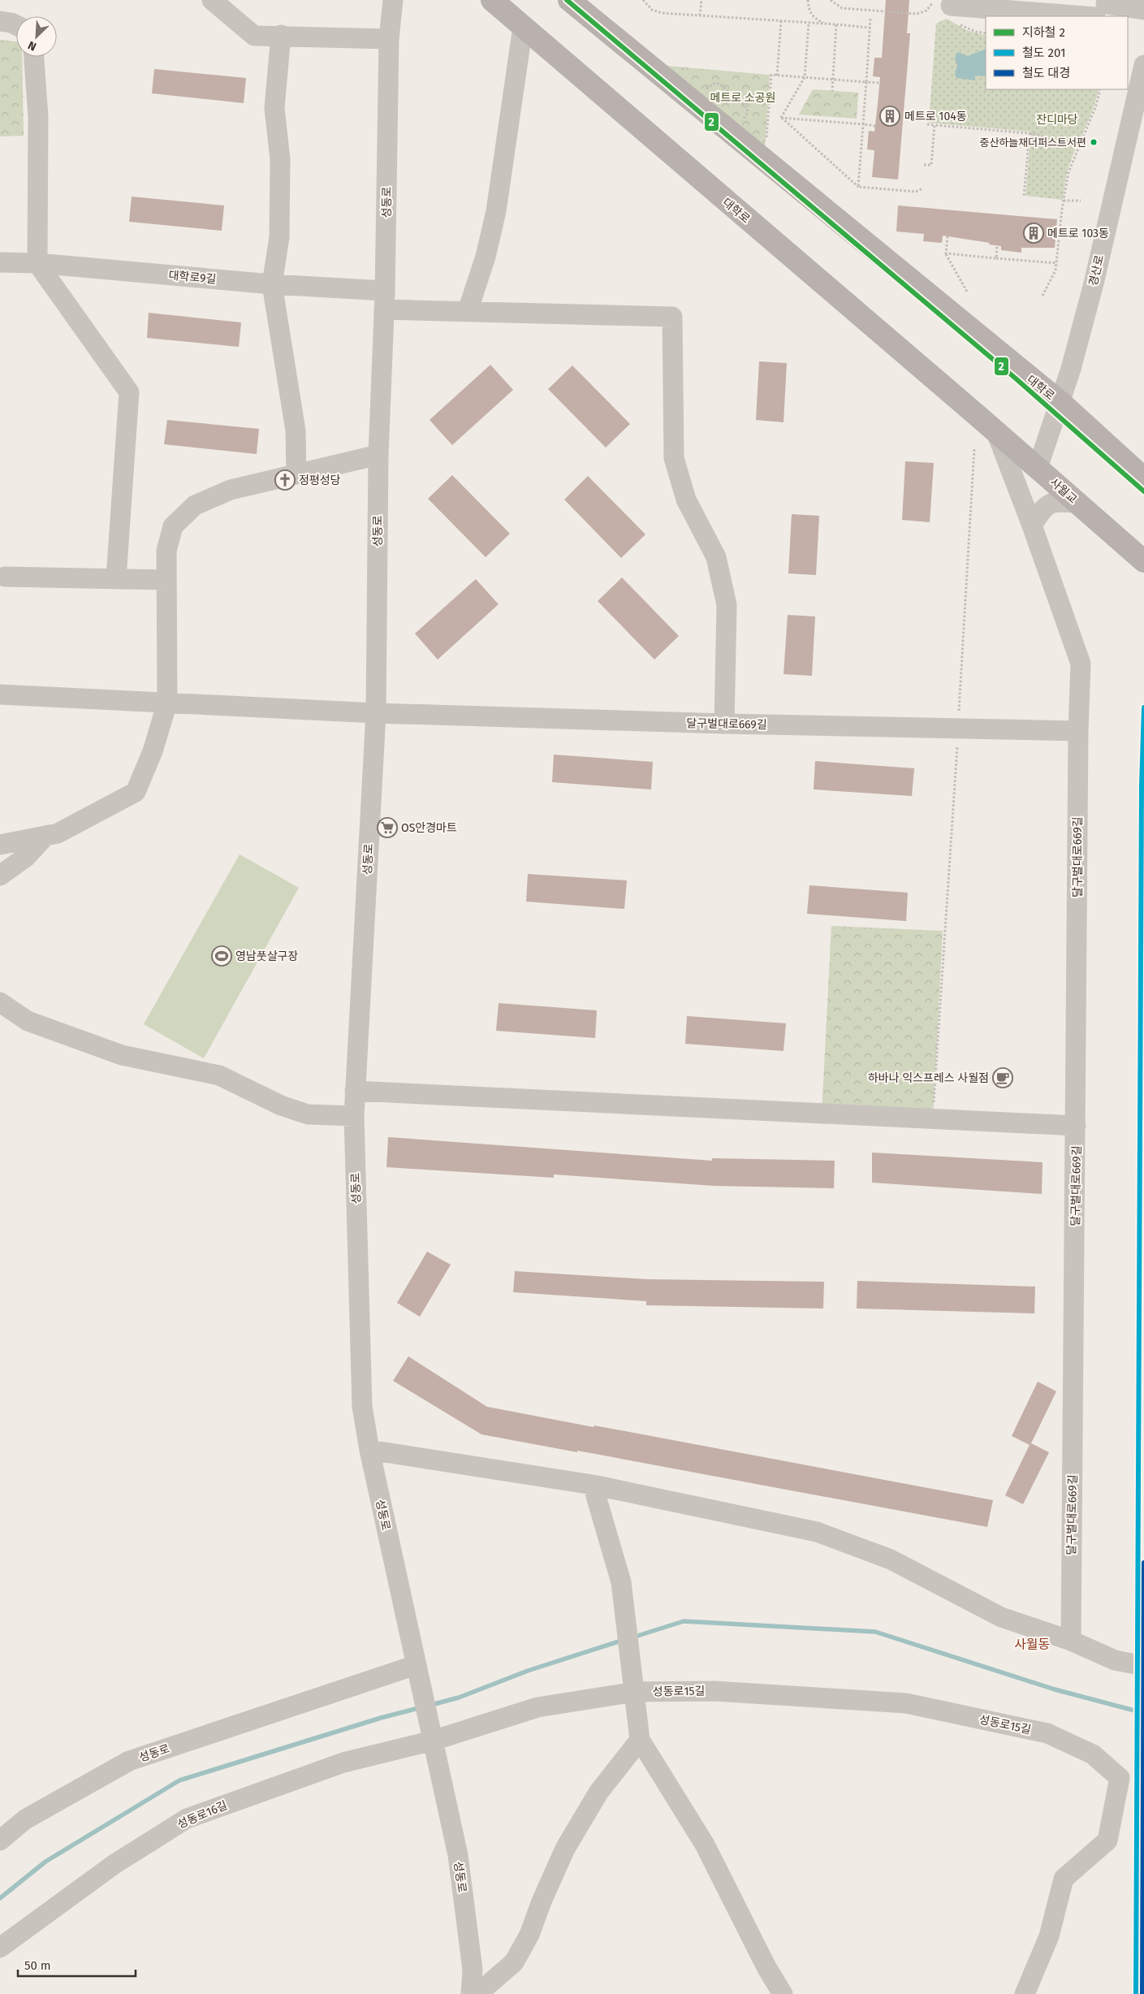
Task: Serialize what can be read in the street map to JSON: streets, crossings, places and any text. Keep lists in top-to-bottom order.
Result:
{
  "streets": {
    "main road": ["대학로", "사월교"],
    "street": [
      "성동로",
      "경산로",
      "대학로9길",
      "달구벌대로669길",
      "성동로15길",
      "성동로16길"
    ]
  },
  "crossings": [
    ["성동로", "대학로9길"],
    ["성동로", "달구벌대로669길"],
    ["성동로", "성동로16길"],
    ["대학로", "경산로"],
    ["대학로", "사월교"],
    ["대학로", "달구벌대로669길"],
    ["경산로", "사월교"],
    ["대학로9길", "달구벌대로669길"],
    ["사월교", "달구벌대로669길"],
    ["성동로15길", "성동로16길"]
  ],
  "districts": ["사월동"],
  "parks": ["메트로 소공원", "잔디마당"],
  "places": {
    "building": ["메트로 104동", "메트로 103동"],
    "other": ["중산하늘채더퍼스트서편"],
    "church": ["정평성당"],
    "supermarket": ["OS안경마트"],
    "sports": ["영남풋살구장"],
    "cafe": ["하바나 익스프레스 사월점"]
  },
  "lines": ["metro line 2", "rail line 201", "rail line 대경"],
  "legend": ["지하철 2", "철도 201", "철도 대경"],
  "scale_bar": "50 m",
  "north": "bottom left"
}
